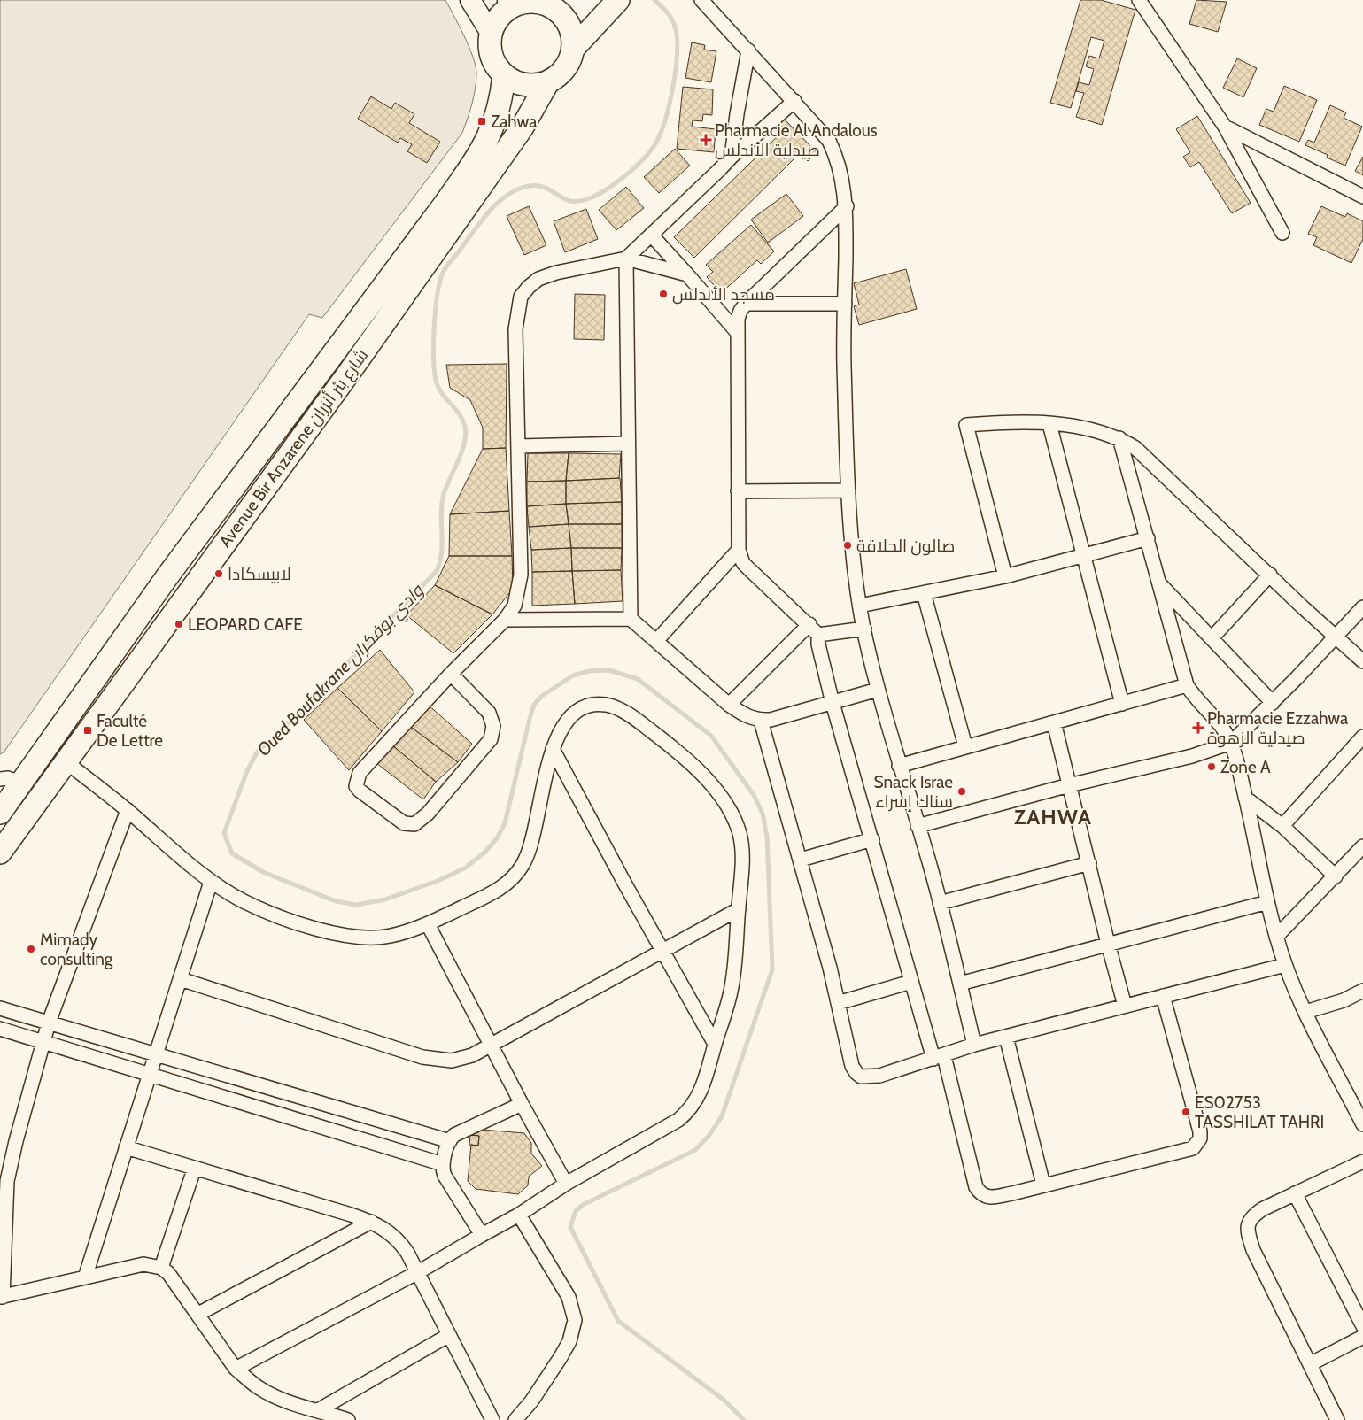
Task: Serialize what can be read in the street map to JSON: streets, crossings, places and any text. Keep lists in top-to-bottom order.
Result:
{
  "streets": {
    "main road": ["Avenue Bir Anzarene شارع بئر أنزران"]
  },
  "districts": ["ZAHWA"],
  "water": ["Oued Boufakrane وادي بوفكران"],
  "places": {
    "transit": ["Zahwa", "Faculté De Lettre"],
    "health": ["Pharmacie Al Andalous صيدلية الأندلس", "Pharmacie Ezzahwa صيدلية الزهوة"],
    "other": [
      "مسجد الأندلس",
      "صالون الحلاقة",
      "لابيسكادا",
      "LEOPARD CAFE",
      "Zone A",
      "Snack Israe سناك إسراء",
      "Mimady consulting",
      "ES02753 TASSHILAT TAHRI"
    ]
  }
}
